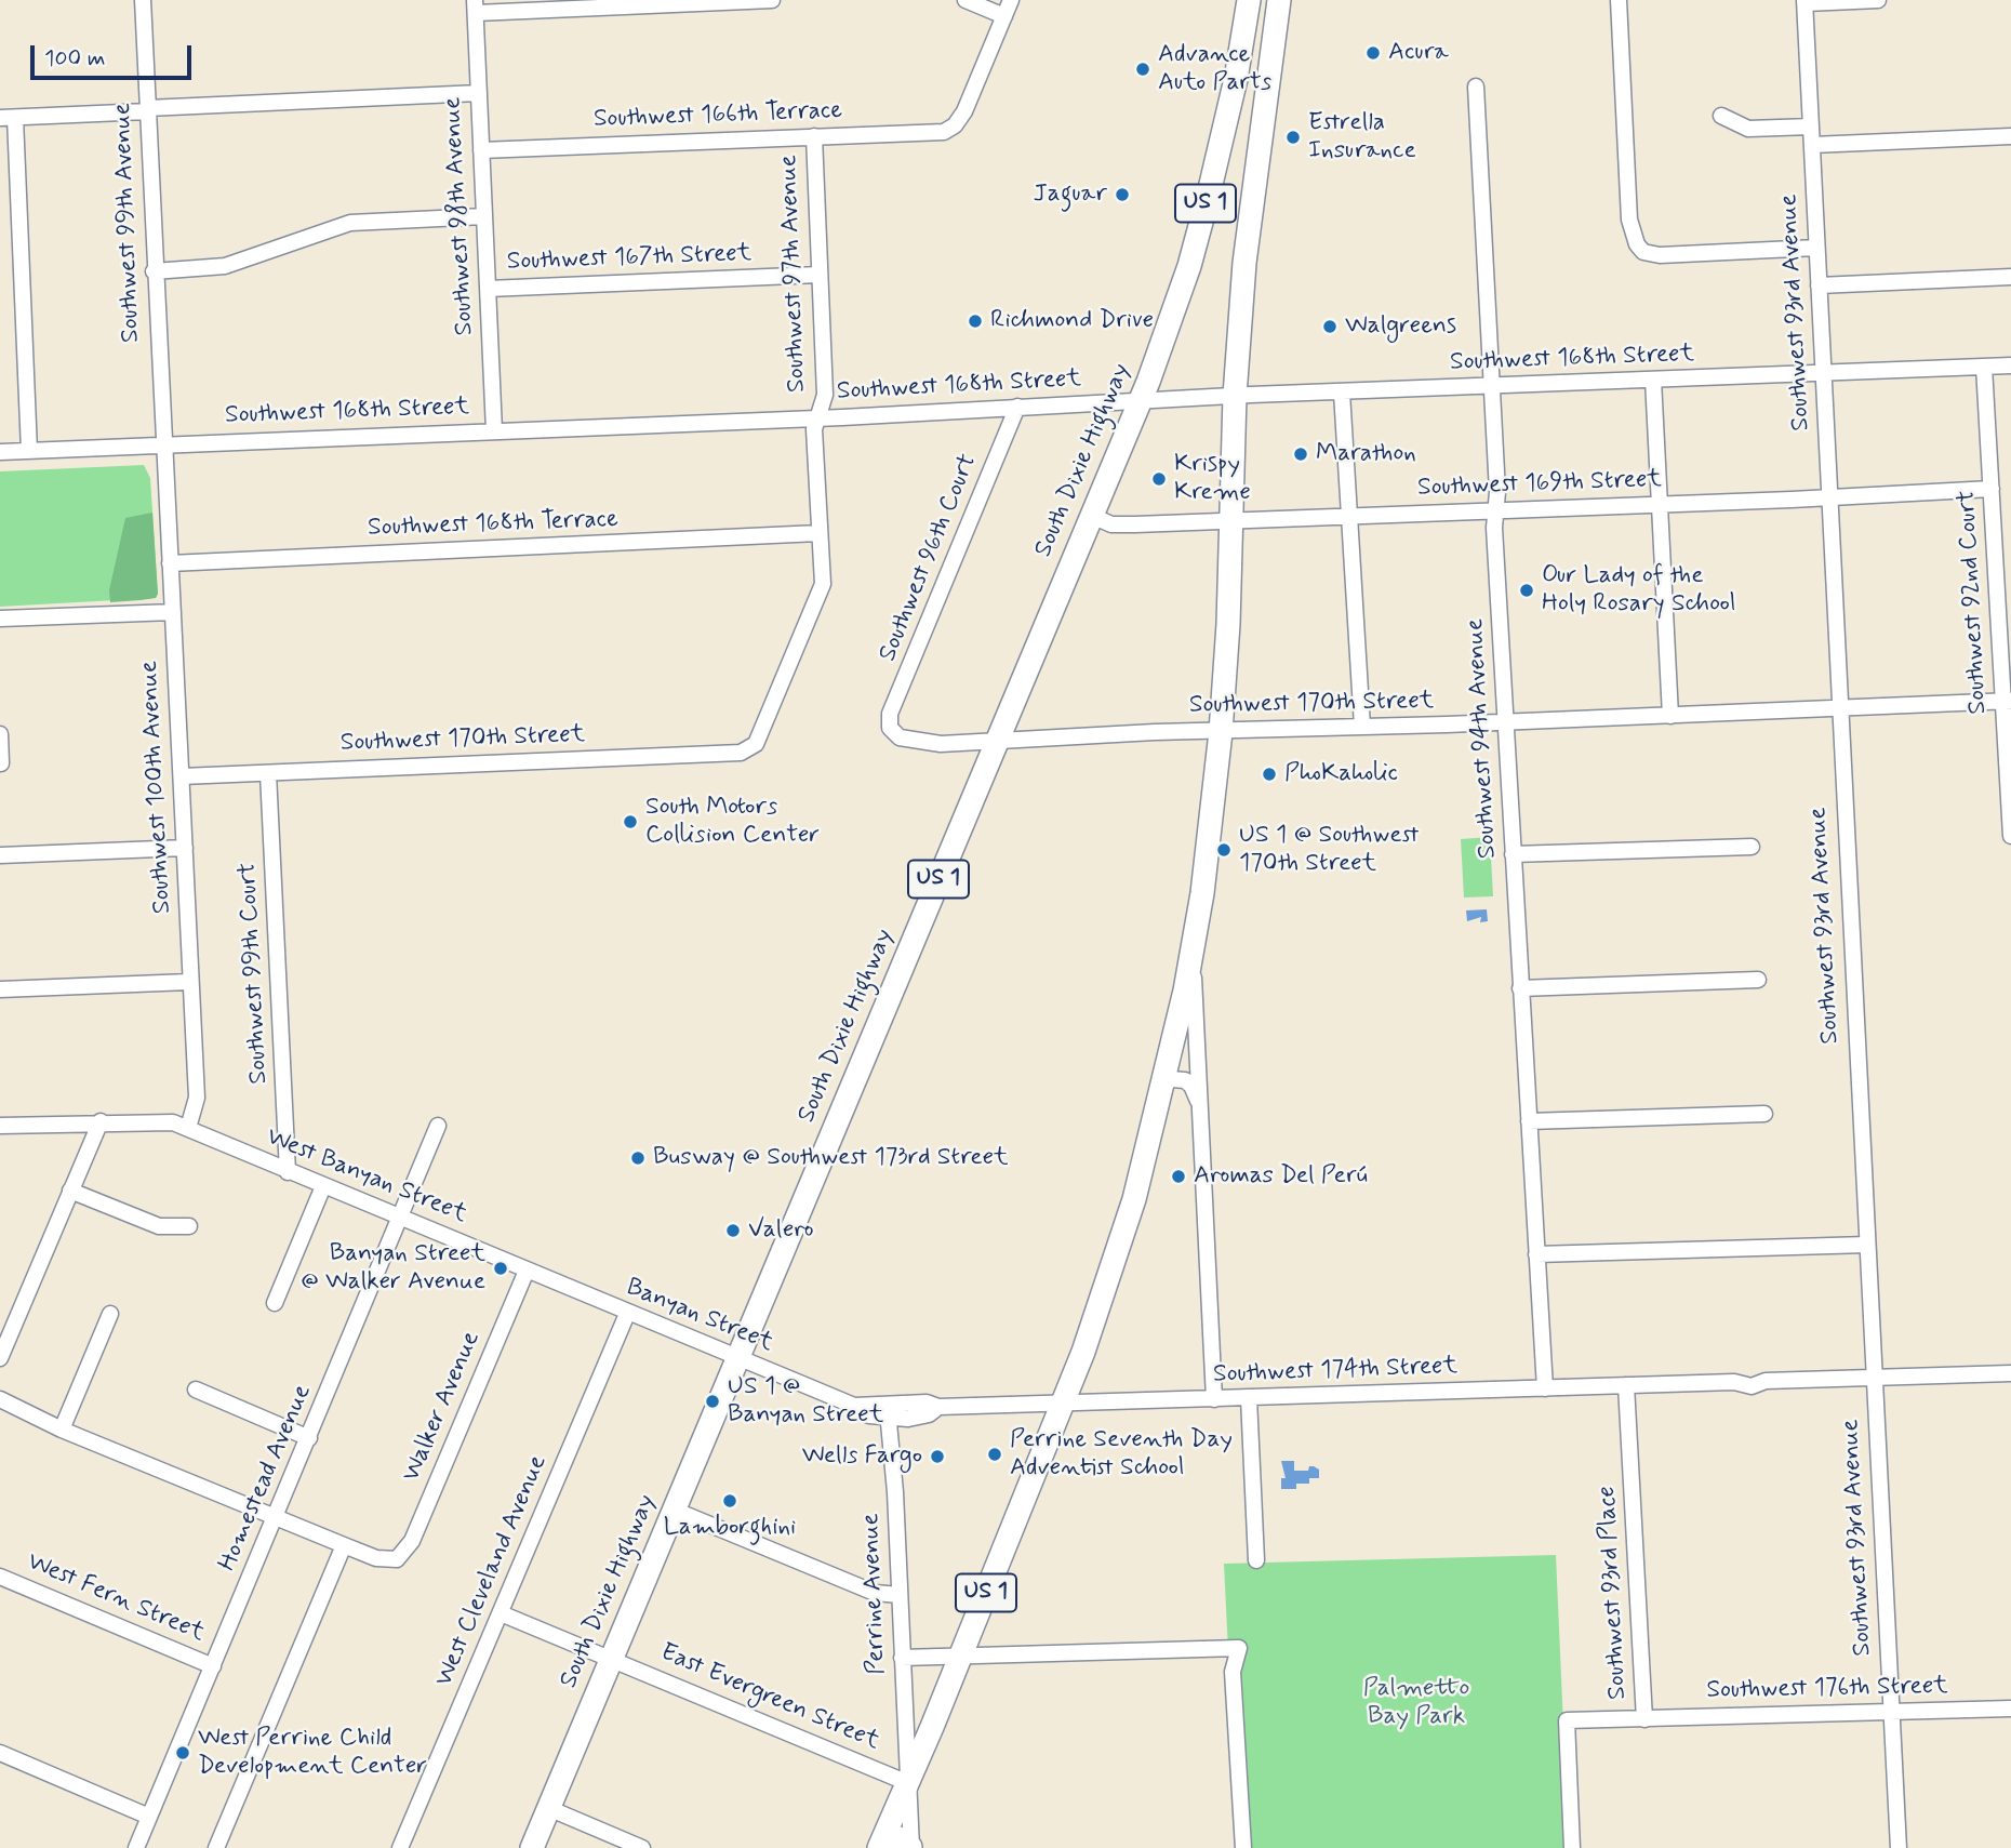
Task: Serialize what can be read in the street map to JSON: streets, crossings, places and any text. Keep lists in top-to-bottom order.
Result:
{
  "streets": {
    "highway": ["US 1", "South Dixie Highway"],
    "street": [
      "Southwest 166th Terrace",
      "Southwest 98th Avenue",
      "Southwest 99th Avenue",
      "Southwest 167th Street",
      "Southwest 97th Avenue",
      "Southwest 93rd Avenue",
      "Southwest 168th Street",
      "Southwest 169th Street",
      "Southwest 168th Terrace",
      "Southwest 96th Court",
      "Southwest 92nd Court",
      "Southwest 170th Street",
      "Southwest 94th Avenue",
      "Southwest 100th Avenue",
      "Southwest 99th Court",
      "West Banyan Street",
      "Banyan Street",
      "Southwest 174th Street",
      "Walker Avenue",
      "Homestead Avenue",
      "West Cleveland Avenue",
      "Southwest 93rd Place",
      "Perrine Avenue",
      "West Fern Street",
      "Southwest 176th Street",
      "East Evergreen Street"
    ]
  },
  "crossings": [
    ["Southwest 166th Terrace", "Southwest 98th Avenue"],
    ["Southwest 166th Terrace", "Southwest 97th Avenue"],
    ["US 1", "Southwest 168th Street"],
    ["US 1", "Southwest 169th Street"],
    ["US 1", "Southwest 170th Street"],
    ["US 1", "Southwest 174th Street"],
    ["US 1", "Perrine Avenue"],
    ["US 1", "East Evergreen Street"],
    ["Southwest 98th Avenue", "Southwest 167th Street"],
    ["Southwest 98th Avenue", "Southwest 168th Street"],
    ["Southwest 99th Avenue", "Southwest 168th Street"],
    ["Southwest 99th Avenue", "Southwest 100th Avenue"],
    ["Southwest 167th Street", "Southwest 97th Avenue"],
    ["Southwest 97th Avenue", "Southwest 168th Street"],
    ["Southwest 97th Avenue", "Southwest 168th Terrace"],
    ["Southwest 97th Avenue", "Southwest 170th Street"],
    ["Southwest 93rd Avenue", "Southwest 168th Street"],
    ["Southwest 93rd Avenue", "Southwest 169th Street"],
    ["Southwest 93rd Avenue", "Southwest 170th Street"],
    ["Southwest 93rd Avenue", "Southwest 174th Street"],
    ["Southwest 93rd Avenue", "Southwest 176th Street"],
    ["Southwest 168th Street", "South Dixie Highway"],
    ["Southwest 168th Street", "Southwest 96th Court"],
    ["Southwest 168th Street", "Southwest 92nd Court"],
    ["Southwest 168th Street", "Southwest 94th Avenue"],
    ["Southwest 168th Street", "Southwest 100th Avenue"],
    ["South Dixie Highway", "Southwest 169th Street"],
    ["South Dixie Highway", "Southwest 170th Street"],
    ["South Dixie Highway", "Banyan Street"],
    ["South Dixie Highway", "East Evergreen Street"],
    ["Southwest 169th Street", "Southwest 92nd Court"],
    ["Southwest 169th Street", "Southwest 94th Avenue"],
    ["Southwest 168th Terrace", "Southwest 100th Avenue"],
    ["Southwest 96th Court", "Southwest 170th Street"],
    ["Southwest 92nd Court", "Southwest 170th Street"],
    ["Southwest 170th Street", "Southwest 94th Avenue"],
    ["Southwest 170th Street", "Southwest 100th Avenue"],
    ["Southwest 170th Street", "Southwest 99th Court"],
    ["Southwest 94th Avenue", "Southwest 174th Street"],
    ["Southwest 100th Avenue", "West Banyan Street"],
    ["Southwest 99th Court", "West Banyan Street"],
    ["West Banyan Street", "Banyan Street"],
    ["West Banyan Street", "Walker Avenue"],
    ["West Banyan Street", "Homestead Avenue"],
    ["Banyan Street", "Southwest 174th Street"],
    ["Banyan Street", "Walker Avenue"],
    ["Banyan Street", "West Cleveland Avenue"],
    ["Banyan Street", "Perrine Avenue"],
    ["Southwest 174th Street", "Southwest 93rd Place"],
    ["Homestead Avenue", "West Fern Street"],
    ["West Cleveland Avenue", "East Evergreen Street"],
    ["Southwest 93rd Place", "Southwest 176th Street"],
    ["Perrine Avenue", "East Evergreen Street"]
  ],
  "parks": ["Palmetto Bay Park"],
  "places": [
    "Acura",
    "Advance Auto Parts",
    "Estrella Insurance",
    "Jaguar",
    "Richmond Drive",
    "Walgreens",
    "Marathon",
    "Krispy Kreme",
    "Our Lady of the Holy Rosary School",
    "PhoKaholic",
    "South Motors Collision Center",
    "US 1 @ Southwest 170th Street",
    "Busway @ Southwest 173rd Street",
    "Aromas Del Perú",
    "Valero",
    "Banyan Street @ Walker Avenue",
    "US 1 @ Banyan Street",
    "Perrine Seventh Day Adventist School",
    "Wells Fargo",
    "Lamborghini",
    "West Perrine Child Development Center"
  ],
  "scale_bar": "100 m"
}
